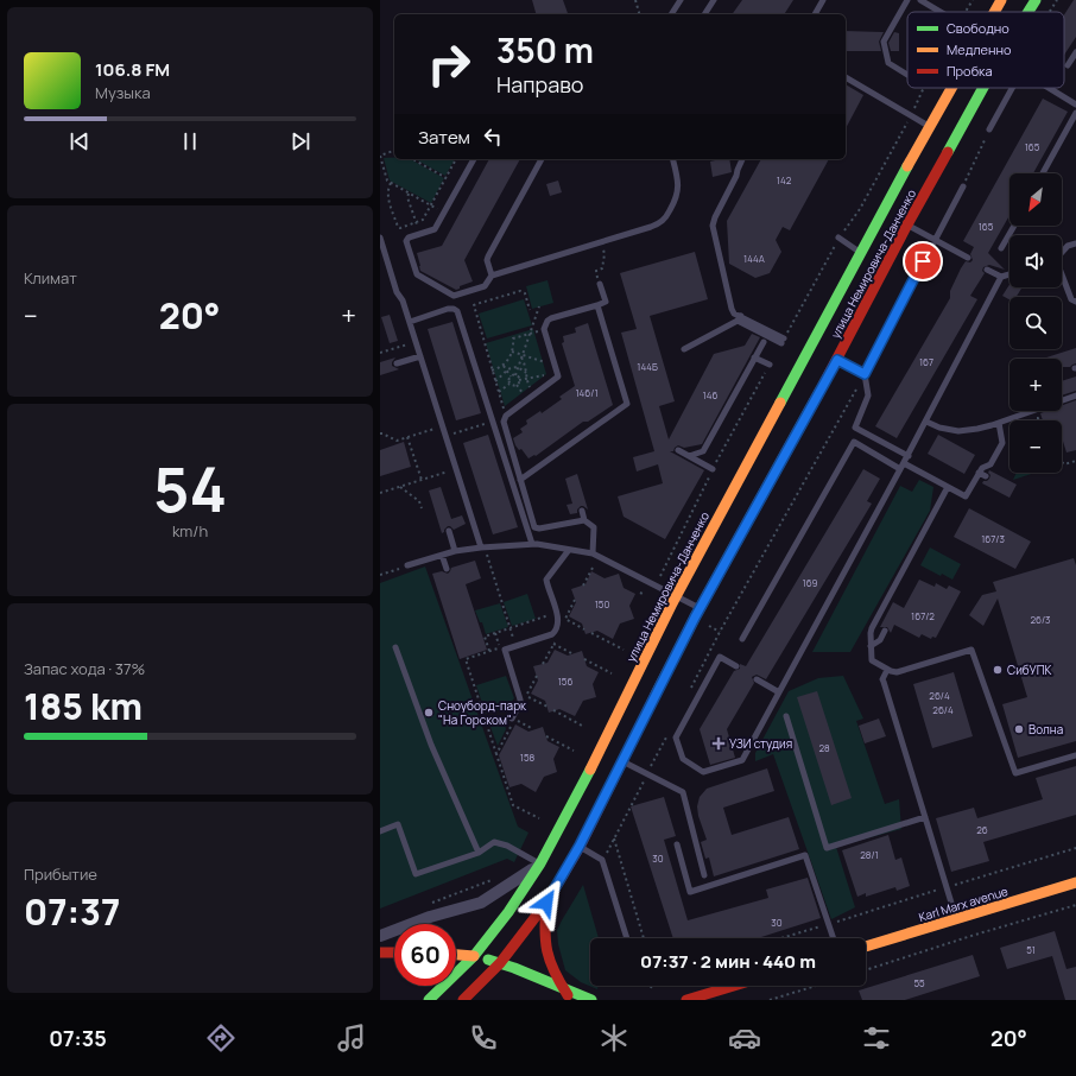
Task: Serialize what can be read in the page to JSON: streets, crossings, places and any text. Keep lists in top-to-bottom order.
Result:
{
  "streets": {
    "main road": ["улица Немировича-Данченко", "Karl Marx avenue"]
  },
  "places": {
    "other": ["СибУПК", "Сноуборд-парк \"На Горском\"", "Волна"],
    "health": ["УЗИ студия"]
  },
  "house_numbers": [
    "165",
    "142",
    "165",
    "144А",
    "167",
    "144Б",
    "146/1",
    "146",
    "167/3",
    "169",
    "150",
    "167/2",
    "26/3",
    "156",
    "26/4",
    "26/4",
    "28",
    "158",
    "26",
    "28/1",
    "30",
    "30",
    "51",
    "55"
  ],
  "legend": ["Свободно", "Медленно", "Пробка"],
  "north": "bottom left",
  "page": {
    "turn": ["350 m", "Направо"],
    "song": ["106.8 FM", "Музыка"],
    "then": "Затем",
    "map_buttons": ["+", "−"],
    "tile": [
      "Климат",
      ["54", "km/h"],
      ["Запас хода · 37%", "185 km"],
      ["Прибытие", "07:37"]
    ],
    "heat": ["−", "20°", "+"],
    "limit": "60",
    "trip": "07:37 · 2 мин · 440 m",
    "tabs": ["07:35", "20°"]
  }
}
